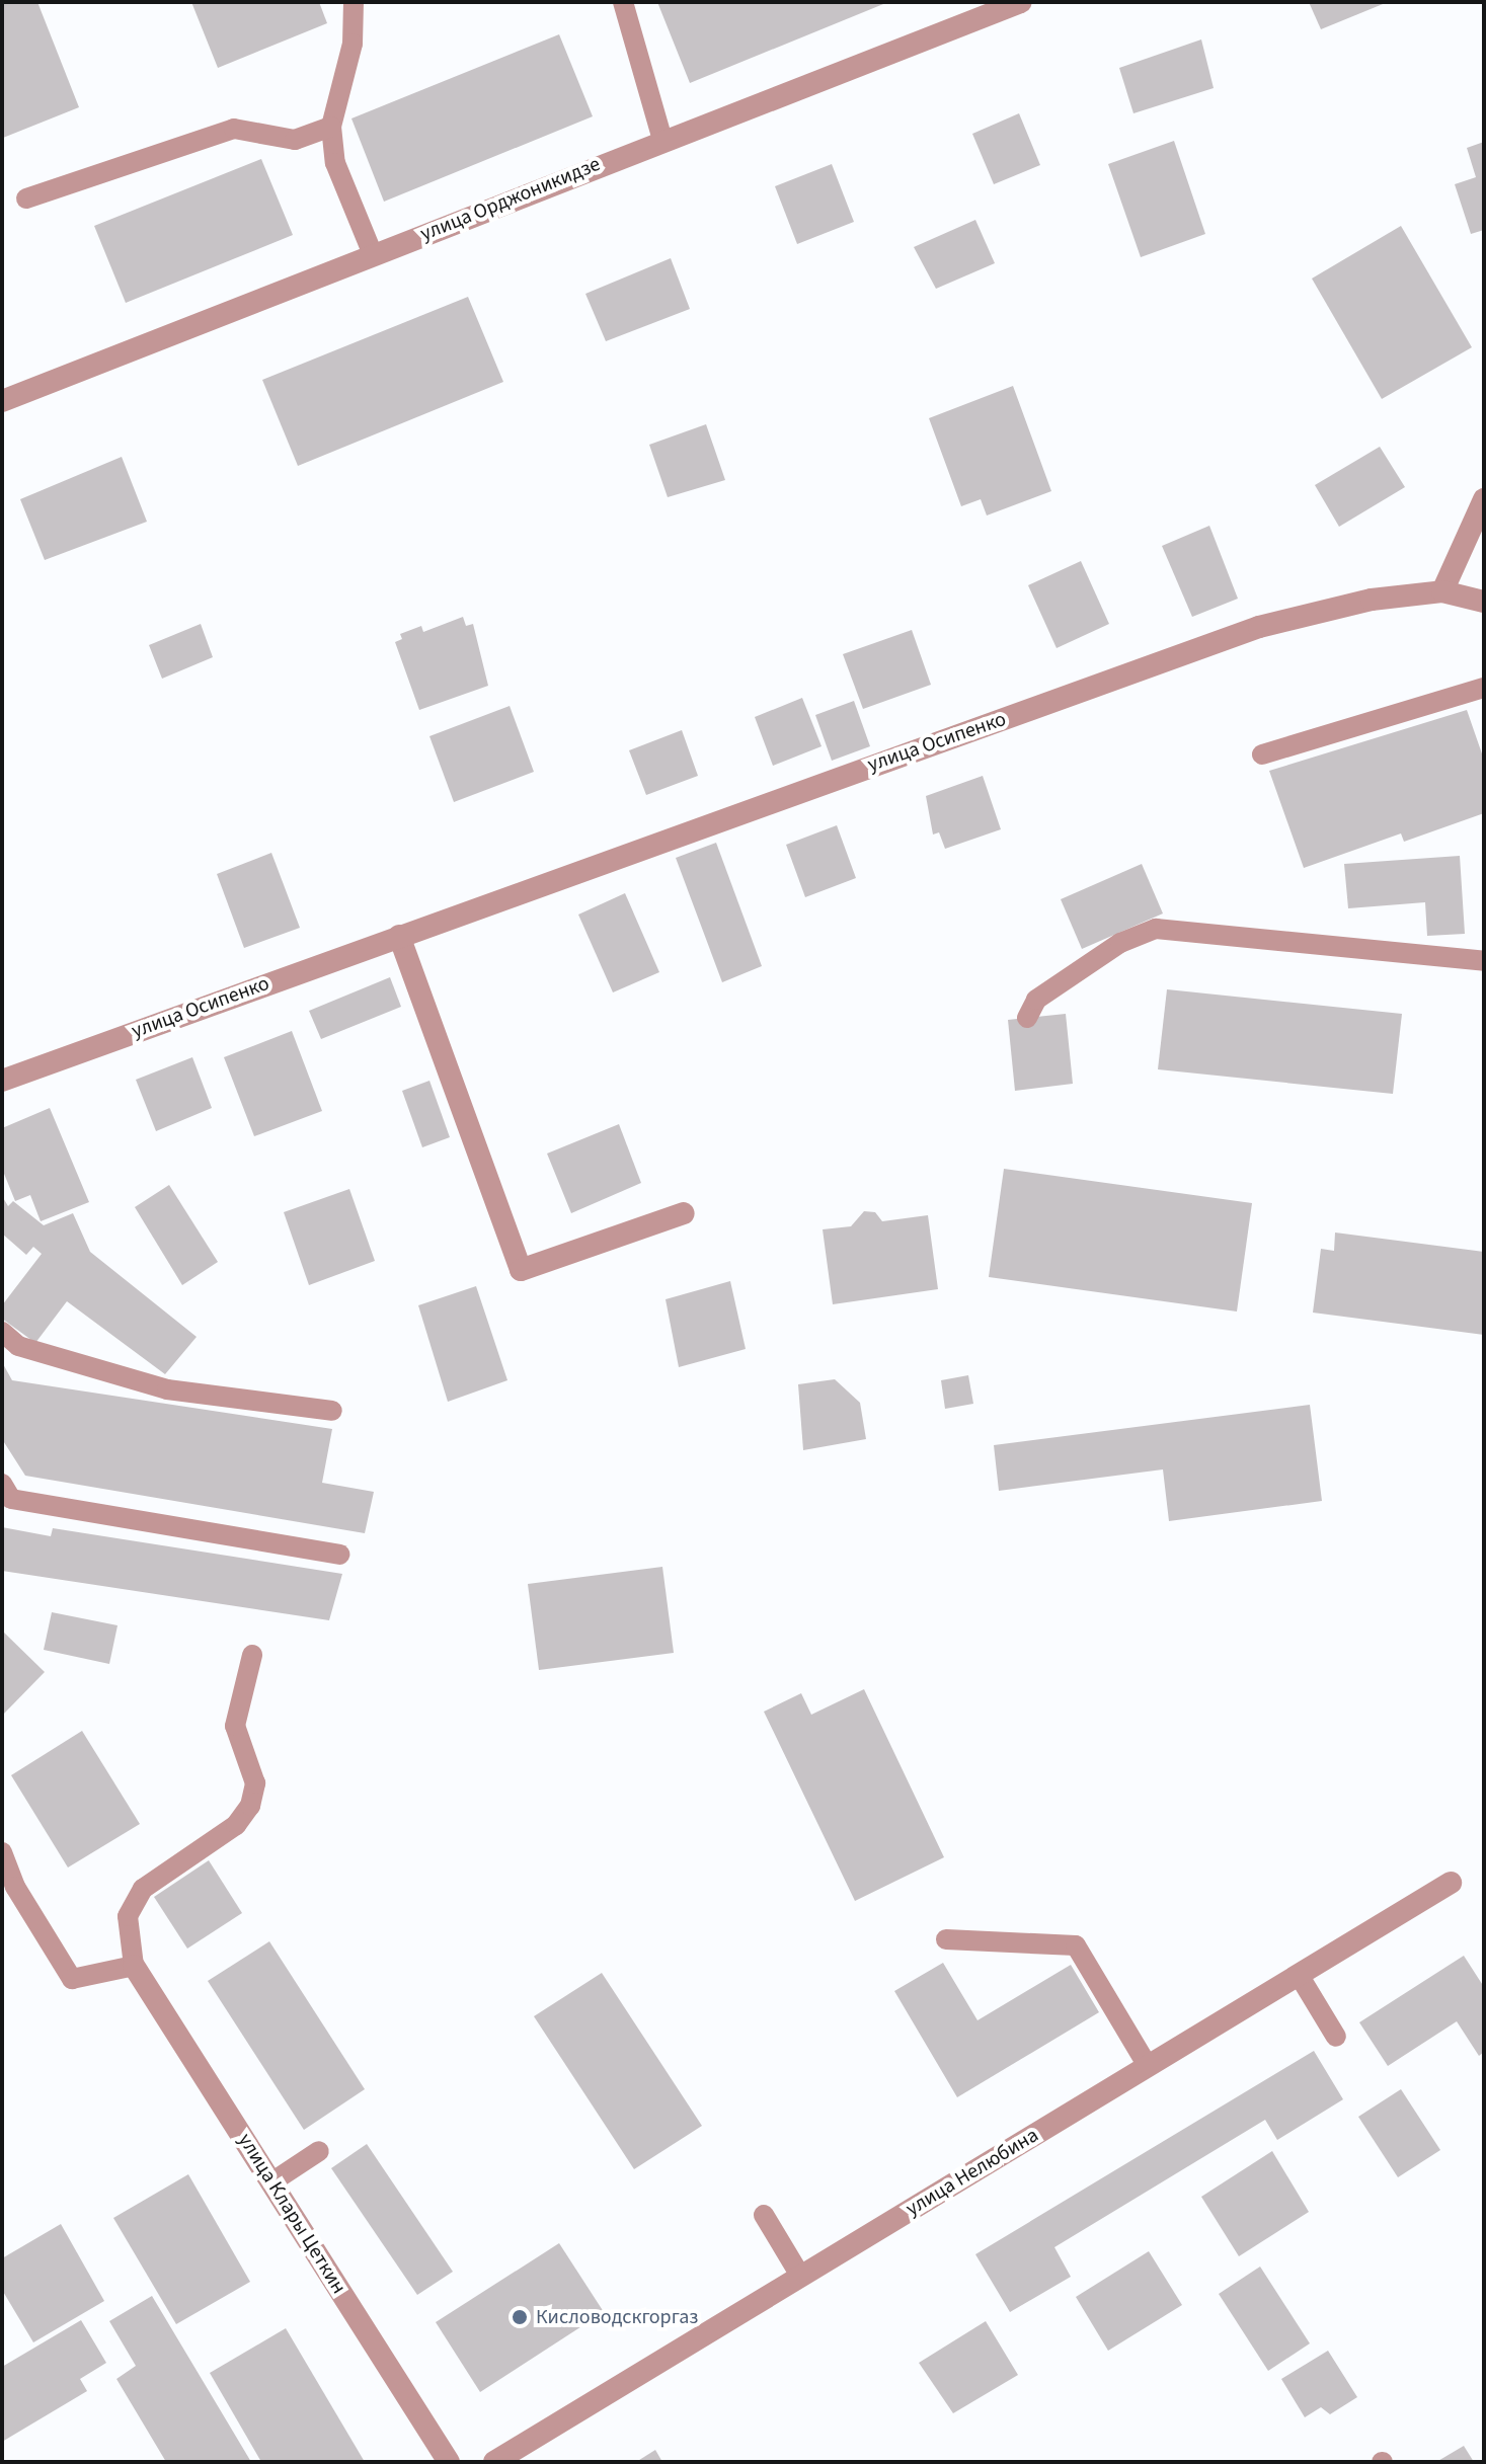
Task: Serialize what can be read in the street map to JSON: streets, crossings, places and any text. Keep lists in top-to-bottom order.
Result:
{
  "streets": {
    "street": [
      "улица Орджоникидзе",
      "улица Осипенко",
      "улица Нелюбина",
      "улица Клары Цеткин"
    ]
  },
  "places": ["Кисловодскгоргаз"]
}
